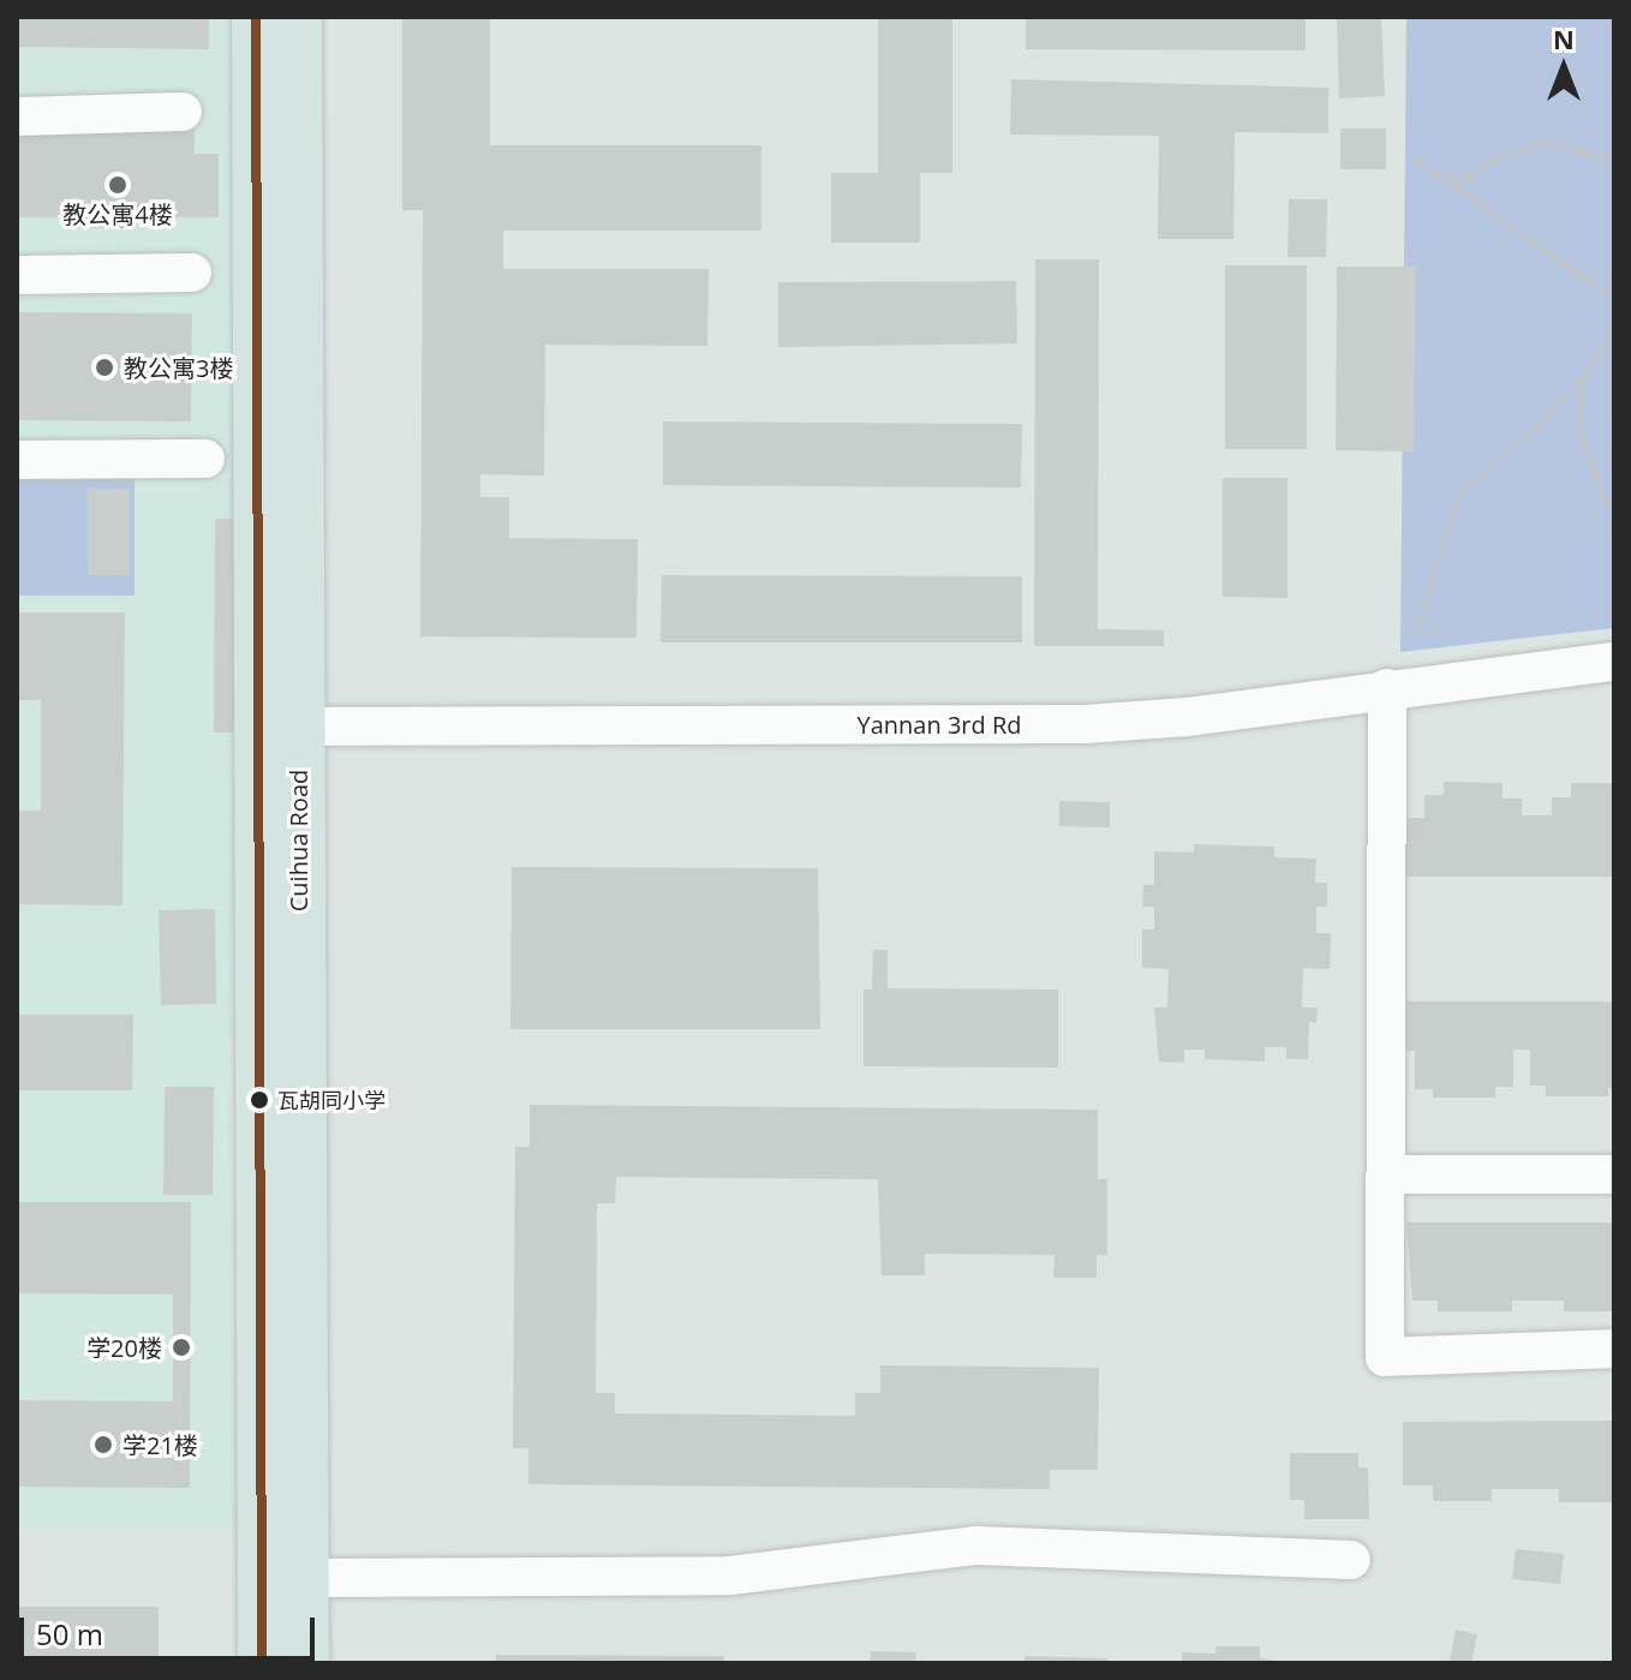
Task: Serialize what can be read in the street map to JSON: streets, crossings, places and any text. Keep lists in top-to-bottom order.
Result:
{
  "streets": {
    "main road": ["Cuihua Road"],
    "street": ["Yannan 3rd Rd"]
  },
  "crossings": [
    ["Yannan 3rd Rd", "Cuihua Road"]
  ],
  "places": [
    "教公寓4楼",
    "教公寓3楼",
    "瓦胡同小学",
    "学20楼",
    "学21楼"
  ],
  "scale_bar": "50 m",
  "north": "top"
}
